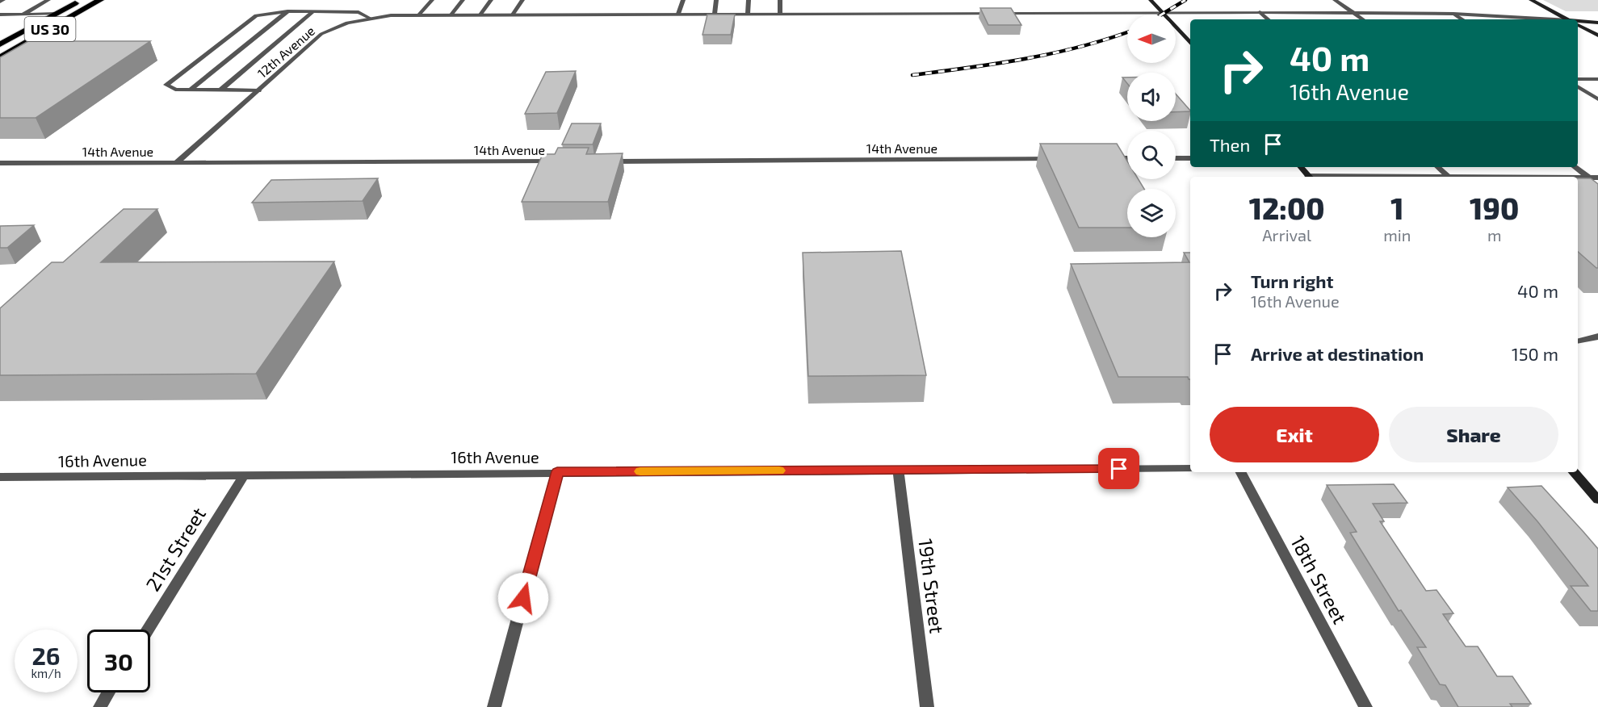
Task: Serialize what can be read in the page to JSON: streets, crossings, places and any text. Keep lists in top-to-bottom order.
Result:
{
  "streets": {
    "highway": ["US 30"],
    "main road": ["12th Avenue"],
    "street": [
      "14th Avenue",
      "16th Avenue",
      "21st Street",
      "18th Street",
      "19th Street"
    ]
  },
  "crossings": [
    ["12th Avenue", "14th Avenue"],
    ["16th Avenue", "21st Street"],
    ["16th Avenue", "19th Street"]
  ],
  "north": "left",
  "page": {
    "turn": ["40 m", "16th Avenue"],
    "then": "Then",
    "eta": [
      "12:00",
      "Arrival",
      "1",
      "min",
      "190",
      "m"
    ],
    "list": [
      {
        "name": "Turn right",
        "note": "16th Avenue",
        "value": "40 m"
      },
      {
        "name": "Arrive at destination",
        "value": "150 m"
      }
    ],
    "buttons": ["Exit", "Share"],
    "speed": "26 km/h",
    "limit": "30"
  }
}
